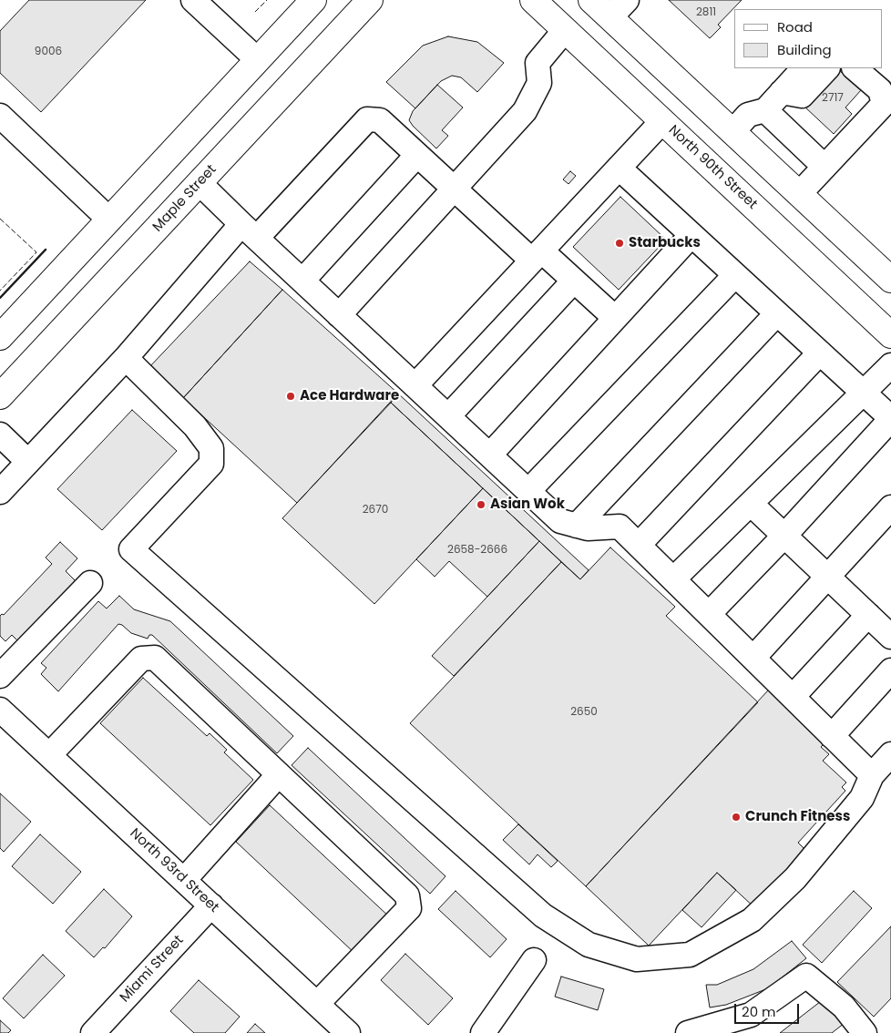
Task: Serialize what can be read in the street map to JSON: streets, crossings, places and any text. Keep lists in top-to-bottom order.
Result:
{
  "streets": {
    "main road": ["North 90th Street", "Maple Street"],
    "street": ["North 93rd Street", "Miami Street"]
  },
  "crossings": [
    ["North 93rd Street", "Miami Street"]
  ],
  "places": [
    "Starbucks",
    "Ace Hardware",
    "Asian Wok",
    "Crunch Fitness"
  ],
  "house_numbers": [
    "2811",
    "9006",
    "2717",
    "2670",
    "2658-2666",
    "2650"
  ],
  "legend": ["Road", "Building"],
  "scale_bar": "20 m"
}
